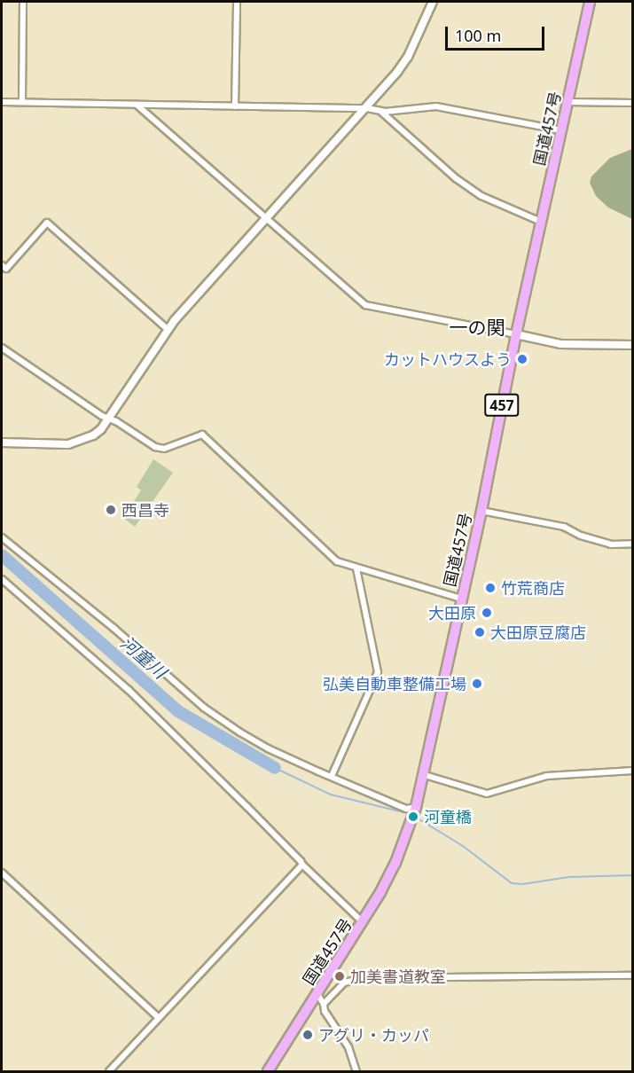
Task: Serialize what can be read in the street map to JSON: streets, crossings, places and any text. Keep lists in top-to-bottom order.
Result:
{
  "streets": {
    "highway": ["国道457号", "457"]
  },
  "districts": ["一の関"],
  "water": ["河童川"],
  "places": [
    "カットハウスよう",
    "西昌寺",
    "竹荒商店",
    "大田原",
    "大田原豆腐店",
    "弘美自動車整備工場",
    "河童橋",
    "加美書道教室",
    "アグリ・カッパ"
  ],
  "scale_bar": "100 m"
}
